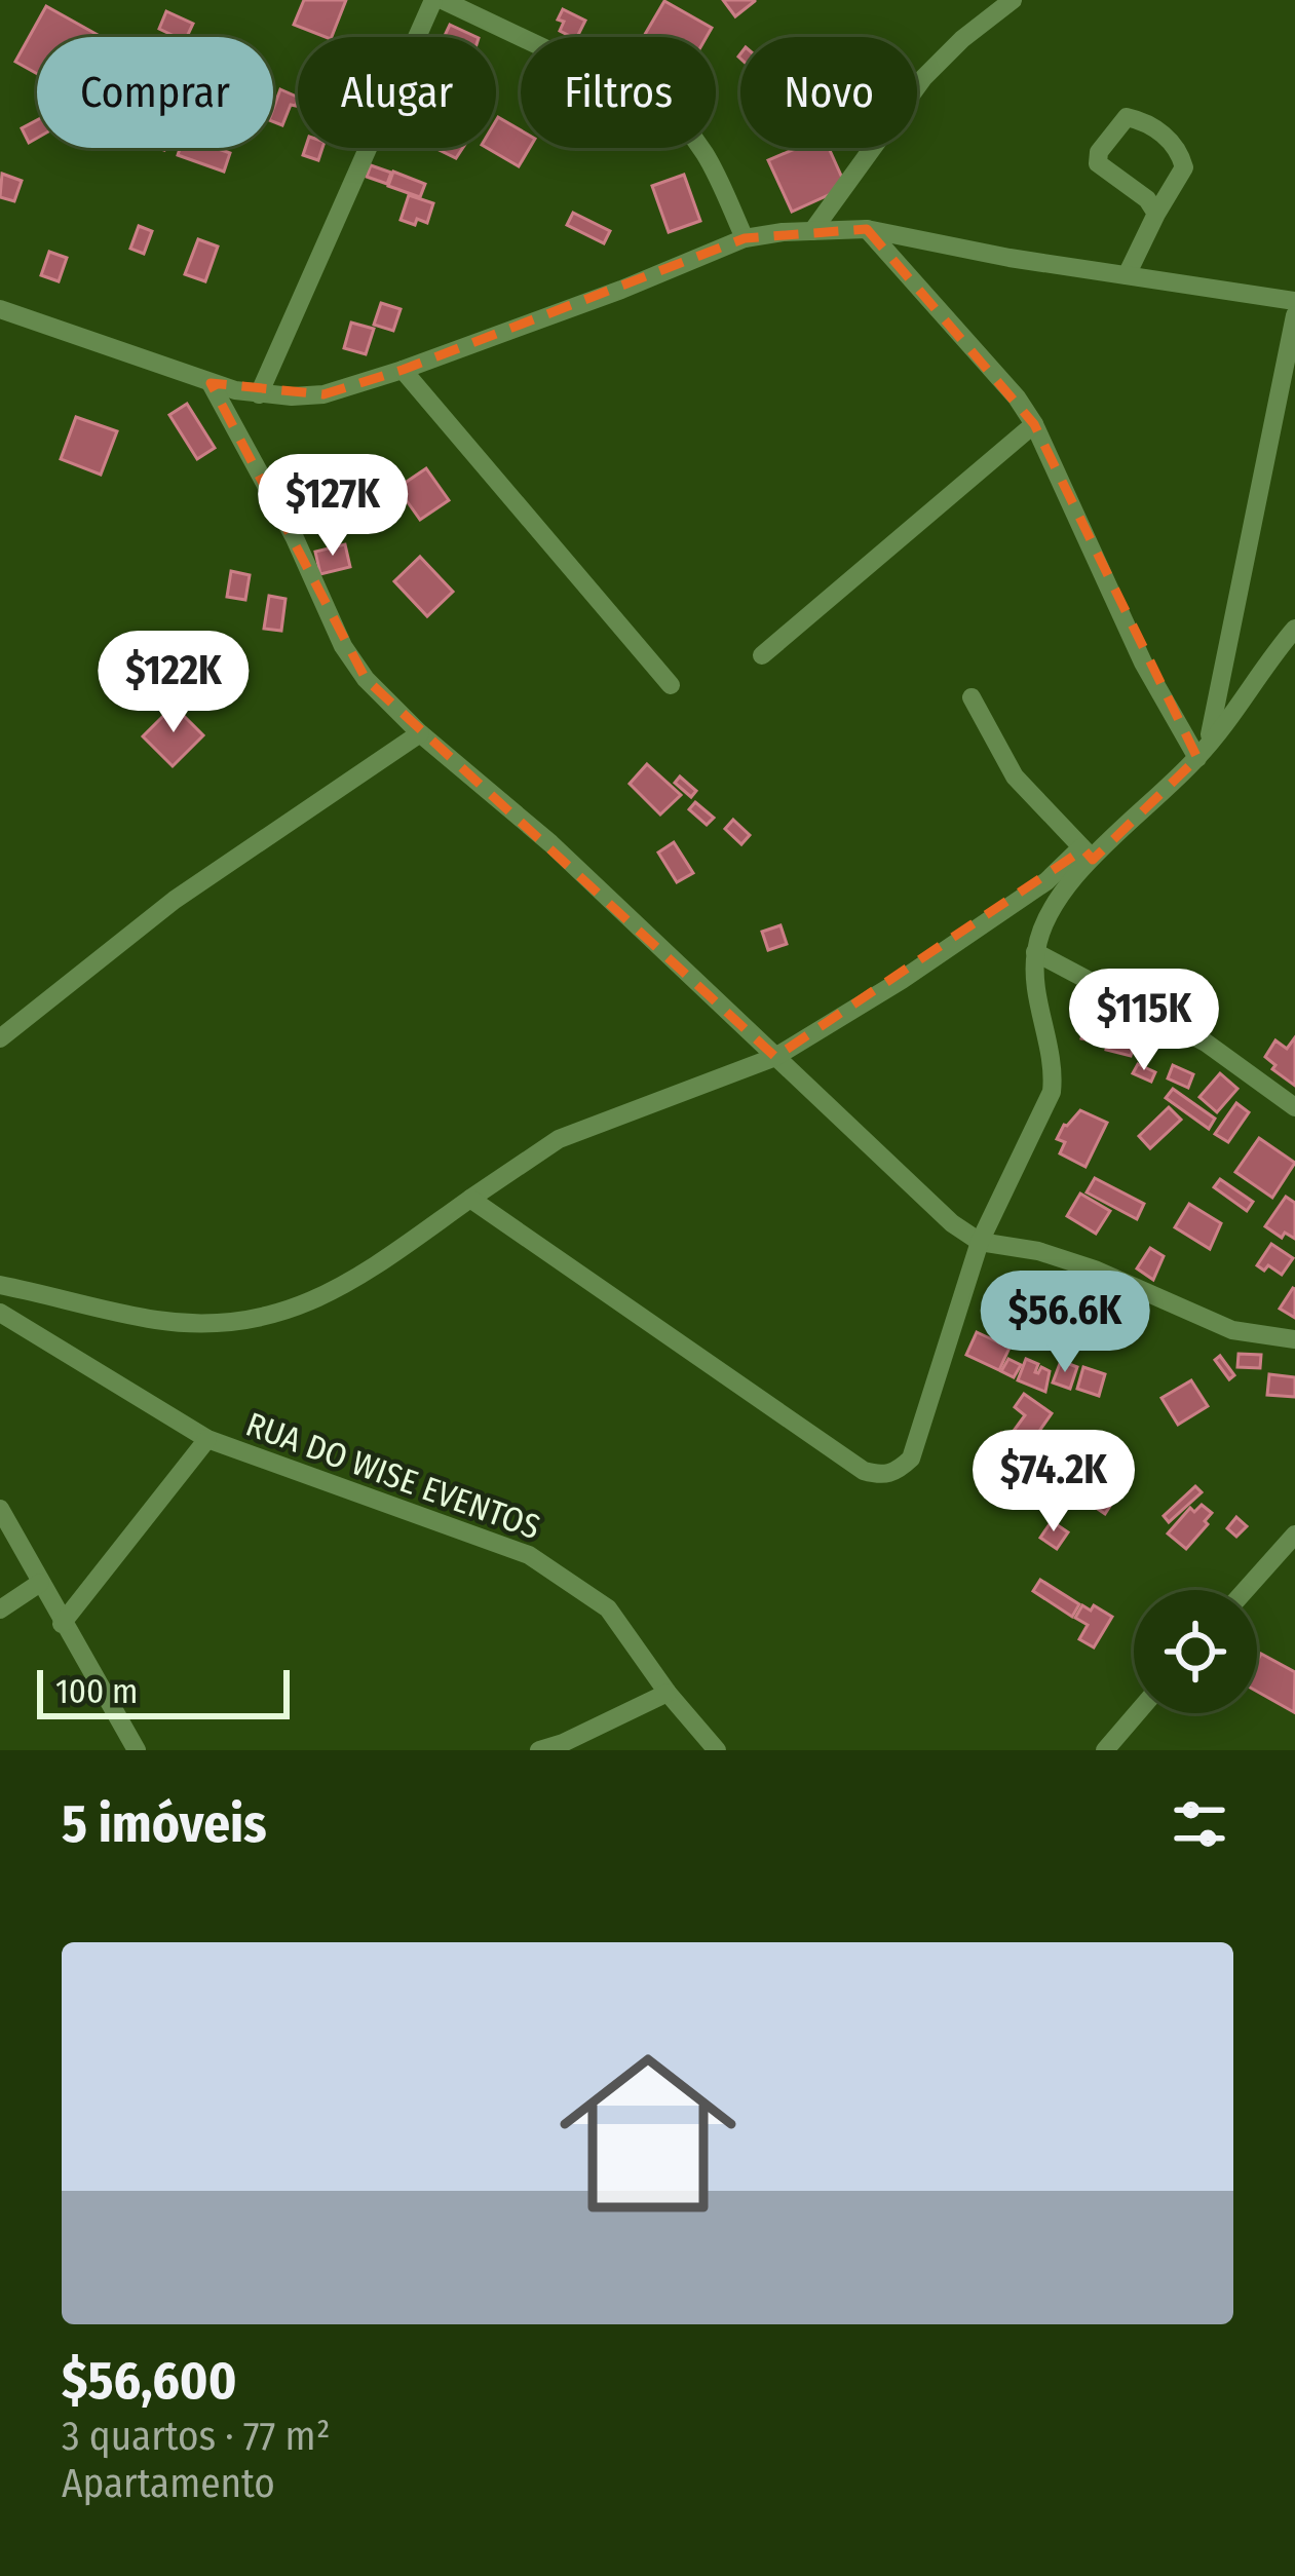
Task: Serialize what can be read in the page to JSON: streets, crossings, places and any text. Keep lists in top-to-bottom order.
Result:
{
  "streets": {
    "street": ["RUA DO WISE EVENTOS"]
  },
  "scale_bar": "100 m",
  "page": {
    "chip": [
      "Comprar",
      "Alugar",
      "Filtros",
      "Novo"
    ],
    "price": [
      "$127K",
      "$122K",
      "$115K",
      "$56.6K",
      "$74.2K"
    ],
    "scale": "100 m",
    "heading": "5 imóveis",
    "list": [
      {
        "name": "$56,600",
        "note": "3 quartos · 77 m² · Apartamento"
      }
    ]
  }
}
